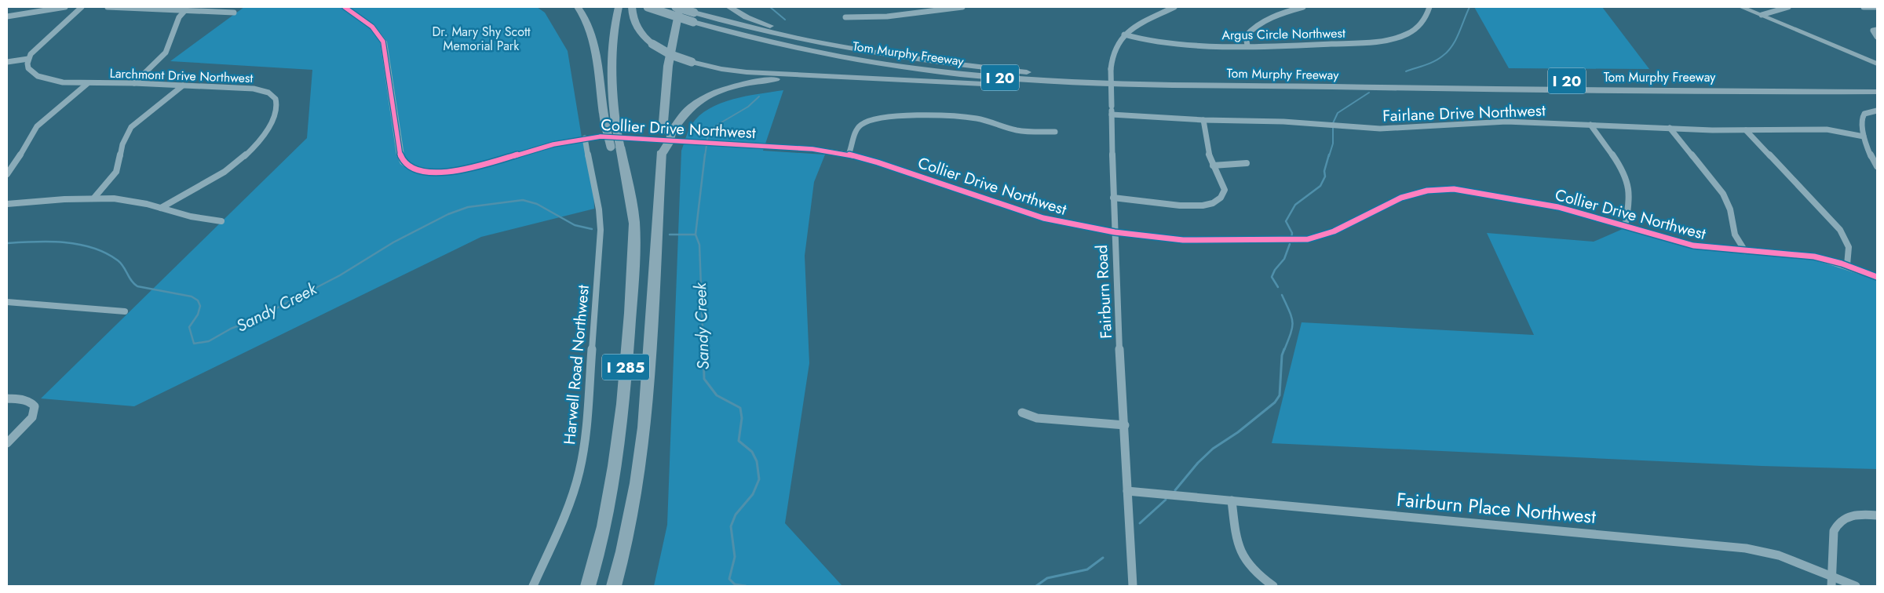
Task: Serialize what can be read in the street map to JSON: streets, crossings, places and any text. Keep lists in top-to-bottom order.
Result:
{
  "streets": {
    "highway": ["Tom Murphy Freeway", "I 20", "I 285"],
    "main road": ["Collier Drive Northwest"],
    "street": [
      "Argus Circle Northwest",
      "Larchmont Drive Northwest",
      "Fairlane Drive Northwest",
      "Fairburn Road",
      "Harwell Road Northwest",
      "Fairburn Place Northwest"
    ]
  },
  "crossings": [
    ["Argus Circle Northwest", "Fairburn Road"],
    ["Tom Murphy Freeway", "I 20"],
    ["Fairlane Drive Northwest", "Fairburn Road"],
    ["Collier Drive Northwest", "Fairburn Road"],
    ["Collier Drive Northwest", "Harwell Road Northwest"],
    ["Fairburn Road", "Fairburn Place Northwest"]
  ],
  "water": ["Sandy Creek"],
  "parks": ["Dr. Mary Shy Scott Memorial Park"]
}
